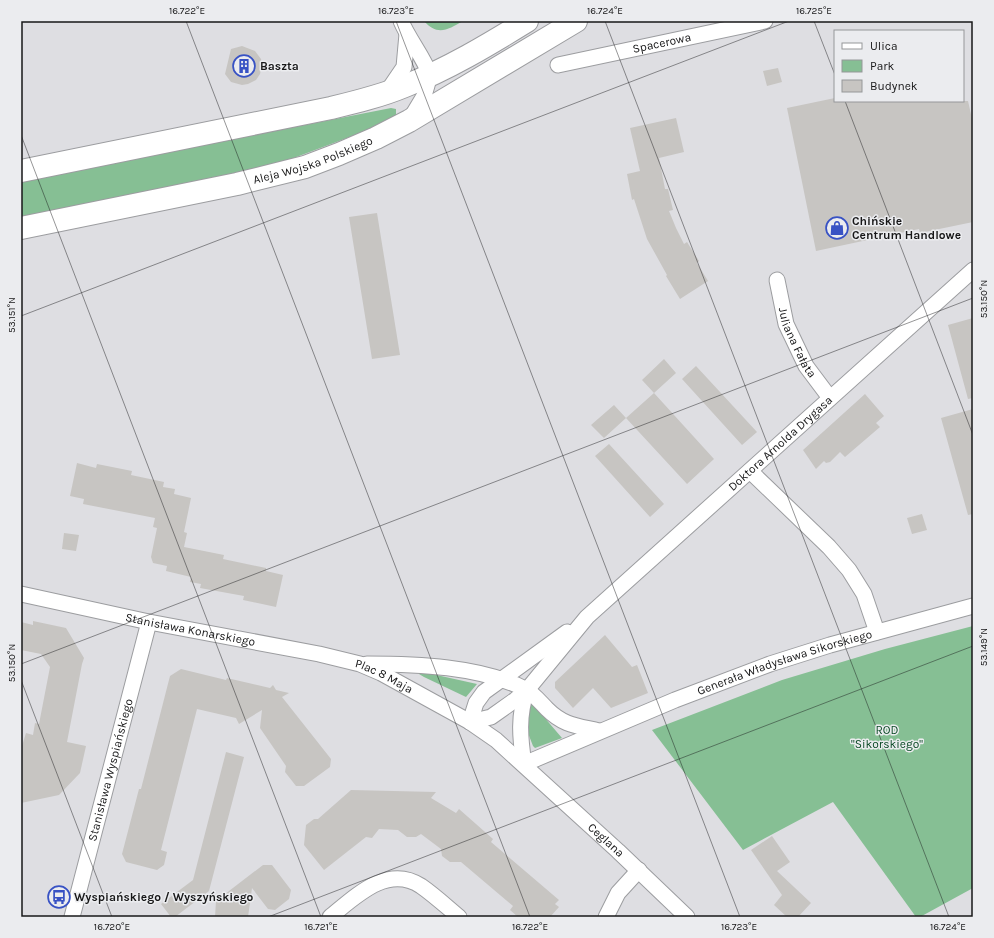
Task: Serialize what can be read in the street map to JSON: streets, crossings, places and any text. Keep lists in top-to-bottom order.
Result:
{
  "streets": {
    "main road": ["Aleja Wojska Polskiego"],
    "street": [
      "Spacerowa",
      "Juliana Fałata",
      "Doktora Arnolda Drygasa",
      "Stanisława Konarskiego",
      "Generała Władysława Sikorskiego",
      "Plac 8 Maja",
      "Stanisława Wyspiańskiego",
      "Ceglana"
    ]
  },
  "crossings": [
    ["Juliana Fałata", "Doktora Arnolda Drygasa"],
    ["Doktora Arnolda Drygasa", "Plac 8 Maja"],
    ["Stanisława Konarskiego", "Plac 8 Maja"],
    ["Stanisława Konarskiego", "Stanisława Wyspiańskiego"],
    ["Generała Władysława Sikorskiego", "Plac 8 Maja"],
    ["Plac 8 Maja", "Ceglana"]
  ],
  "parks": ["ROD \"Sikorskiego\""],
  "places": {
    "building": ["Baszta"],
    "shop": ["Chińskie Centrum Handlowe"],
    "bus stop": ["Wyspiańskiego / Wyszyńskiego"]
  },
  "legend": ["Ulica", "Park", "Budynek"],
  "coordinates": [
    "16.722°E",
    "16.723°E",
    "16.724°E",
    "16.725°E",
    "53.150°N",
    "53.151°N",
    "53.149°N",
    "16.720°E",
    "16.721°E"
  ]
}
